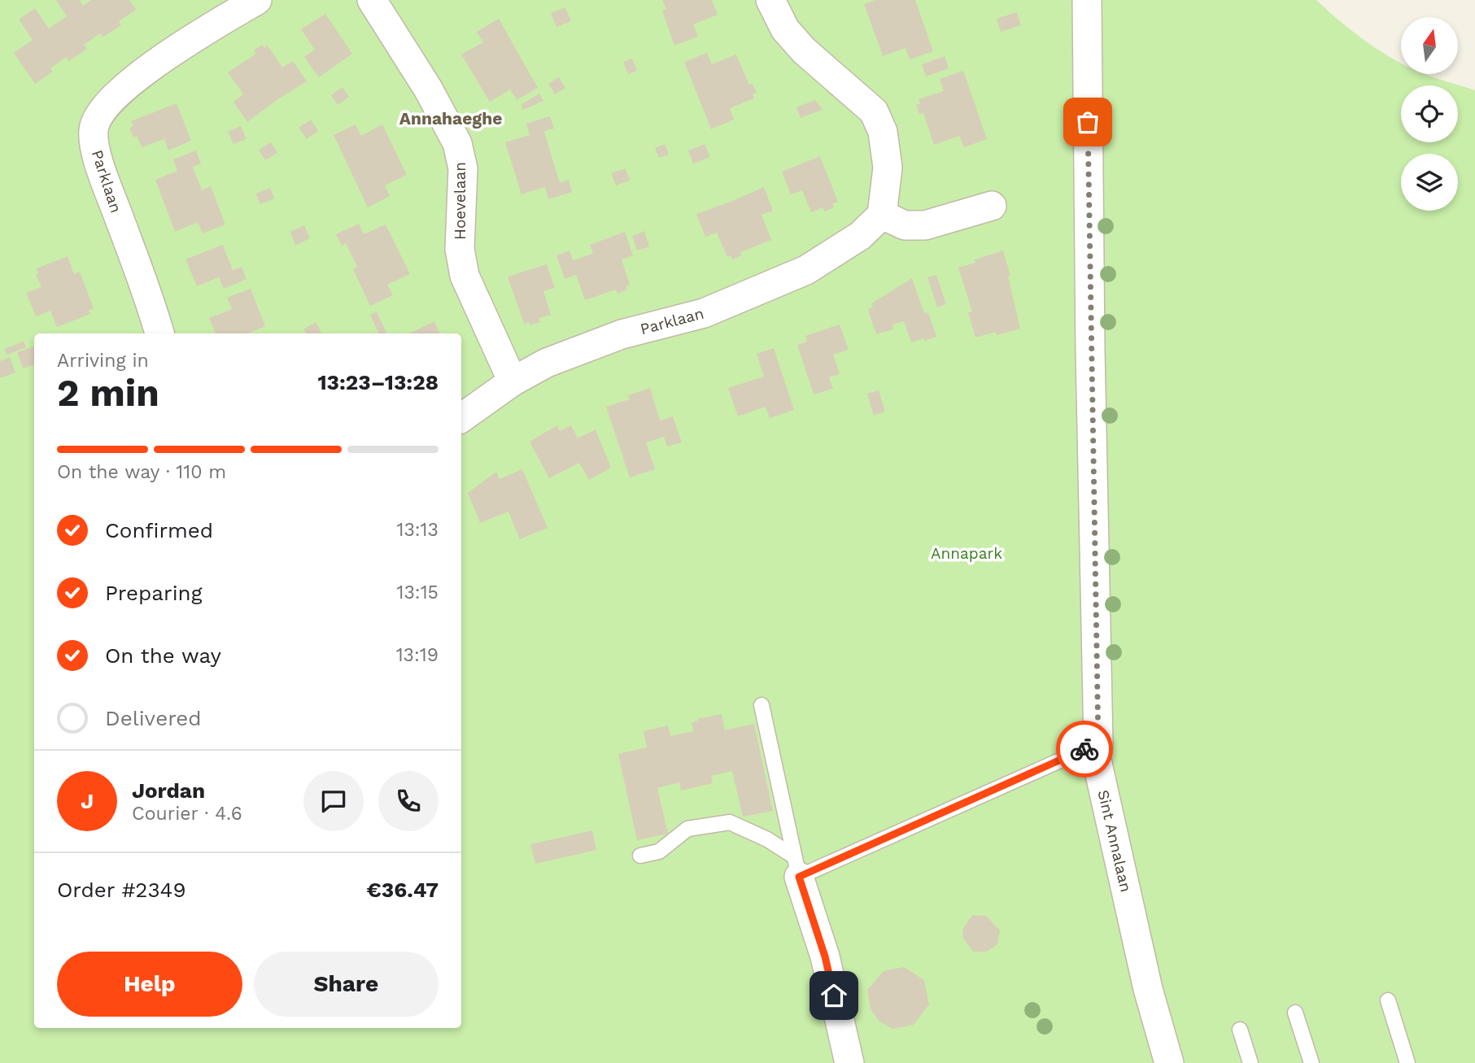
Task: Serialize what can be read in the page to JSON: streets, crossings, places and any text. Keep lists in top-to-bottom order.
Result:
{
  "streets": {
    "street": ["Parklaan", "Hoevelaan", "Sint Annalaan"]
  },
  "crossings": [
    ["Parklaan", "Hoevelaan"]
  ],
  "districts": ["Annahaeghe"],
  "parks": ["Annapark"],
  "north": "top",
  "page": {
    "heading": ["2 min", "Arriving in", "13:23–13:28"],
    "panel": [
      "Jordan",
      "Courier · 4.6",
      "Order #2349",
      "€36.47"
    ],
    "bar": "On the way · 110 m",
    "list": [
      ["Confirmed", "13:13"],
      ["Preparing", "13:15"],
      ["On the way", "13:19"],
      "Delivered"
    ],
    "round": "J",
    "buttons": ["Help", "Share"]
  }
}
